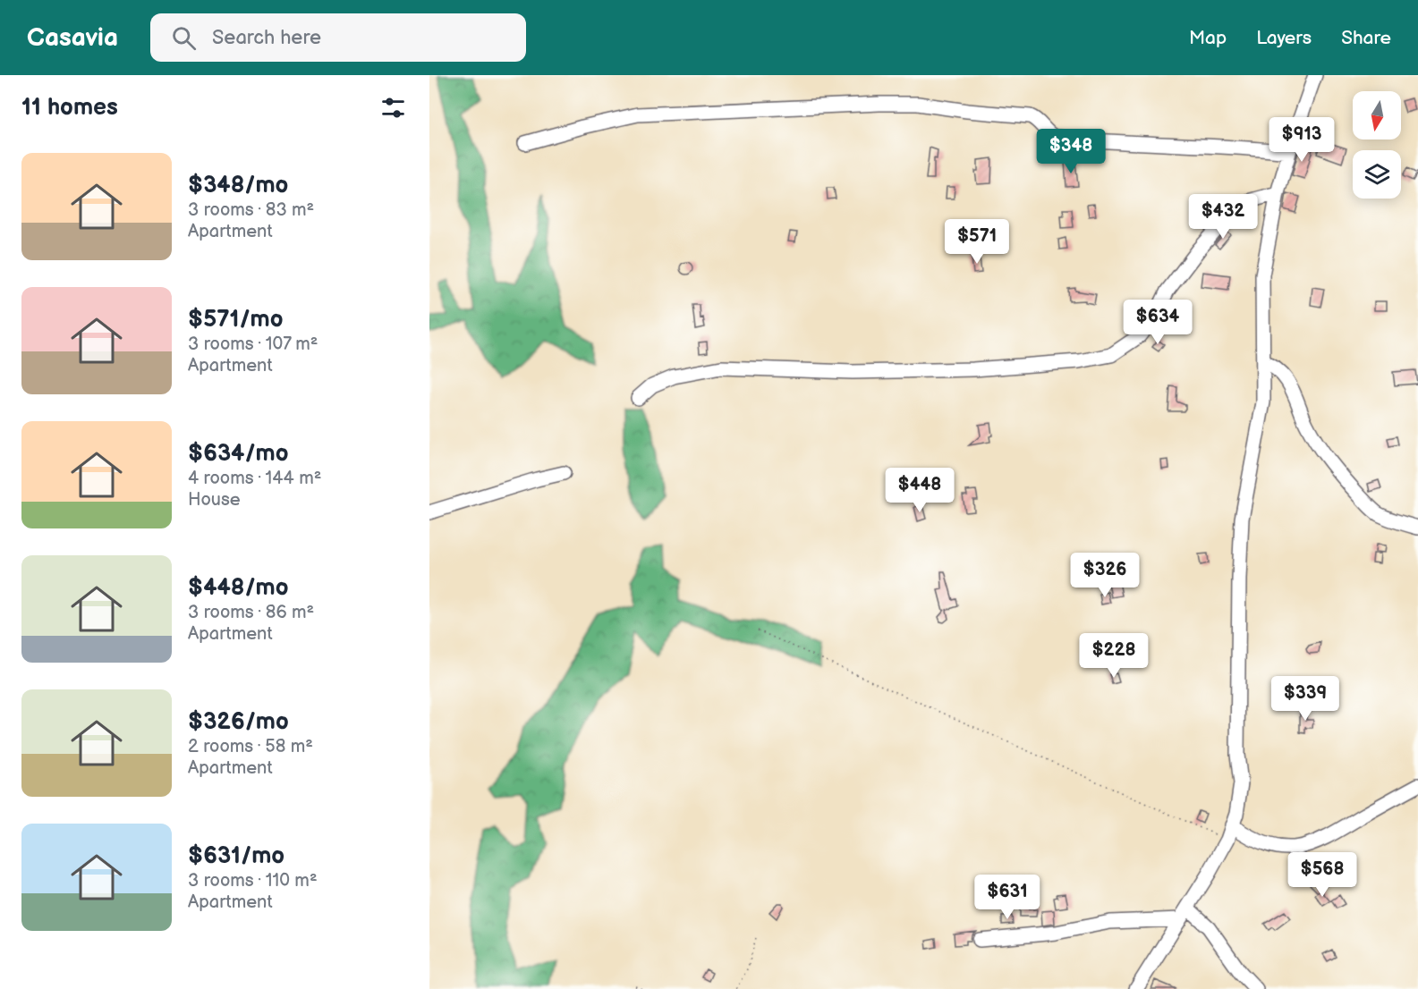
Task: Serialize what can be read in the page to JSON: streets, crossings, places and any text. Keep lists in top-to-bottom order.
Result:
{
  "north": "bottom",
  "page": {
    "header": "Casavia",
    "search": "Search here",
    "nav": ["Map", "Layers", "Share"],
    "heading": "11 homes",
    "price": [
      "$913",
      "$348",
      "$432",
      "$571",
      "$634",
      "$448",
      "$326",
      "$228",
      "$339",
      "$568",
      "$631"
    ],
    "list": [
      {
        "name": "$348/mo",
        "note": "3 rooms · 83 m² · Apartment"
      },
      {
        "name": "$571/mo",
        "note": "3 rooms · 107 m² · Apartment"
      },
      {
        "name": "$634/mo",
        "note": "4 rooms · 144 m² · House"
      },
      {
        "name": "$448/mo",
        "note": "3 rooms · 86 m² · Apartment"
      },
      {
        "name": "$326/mo",
        "note": "2 rooms · 58 m² · Apartment"
      },
      {
        "name": "$631/mo",
        "note": "3 rooms · 110 m² · Apartment"
      }
    ]
  }
}
